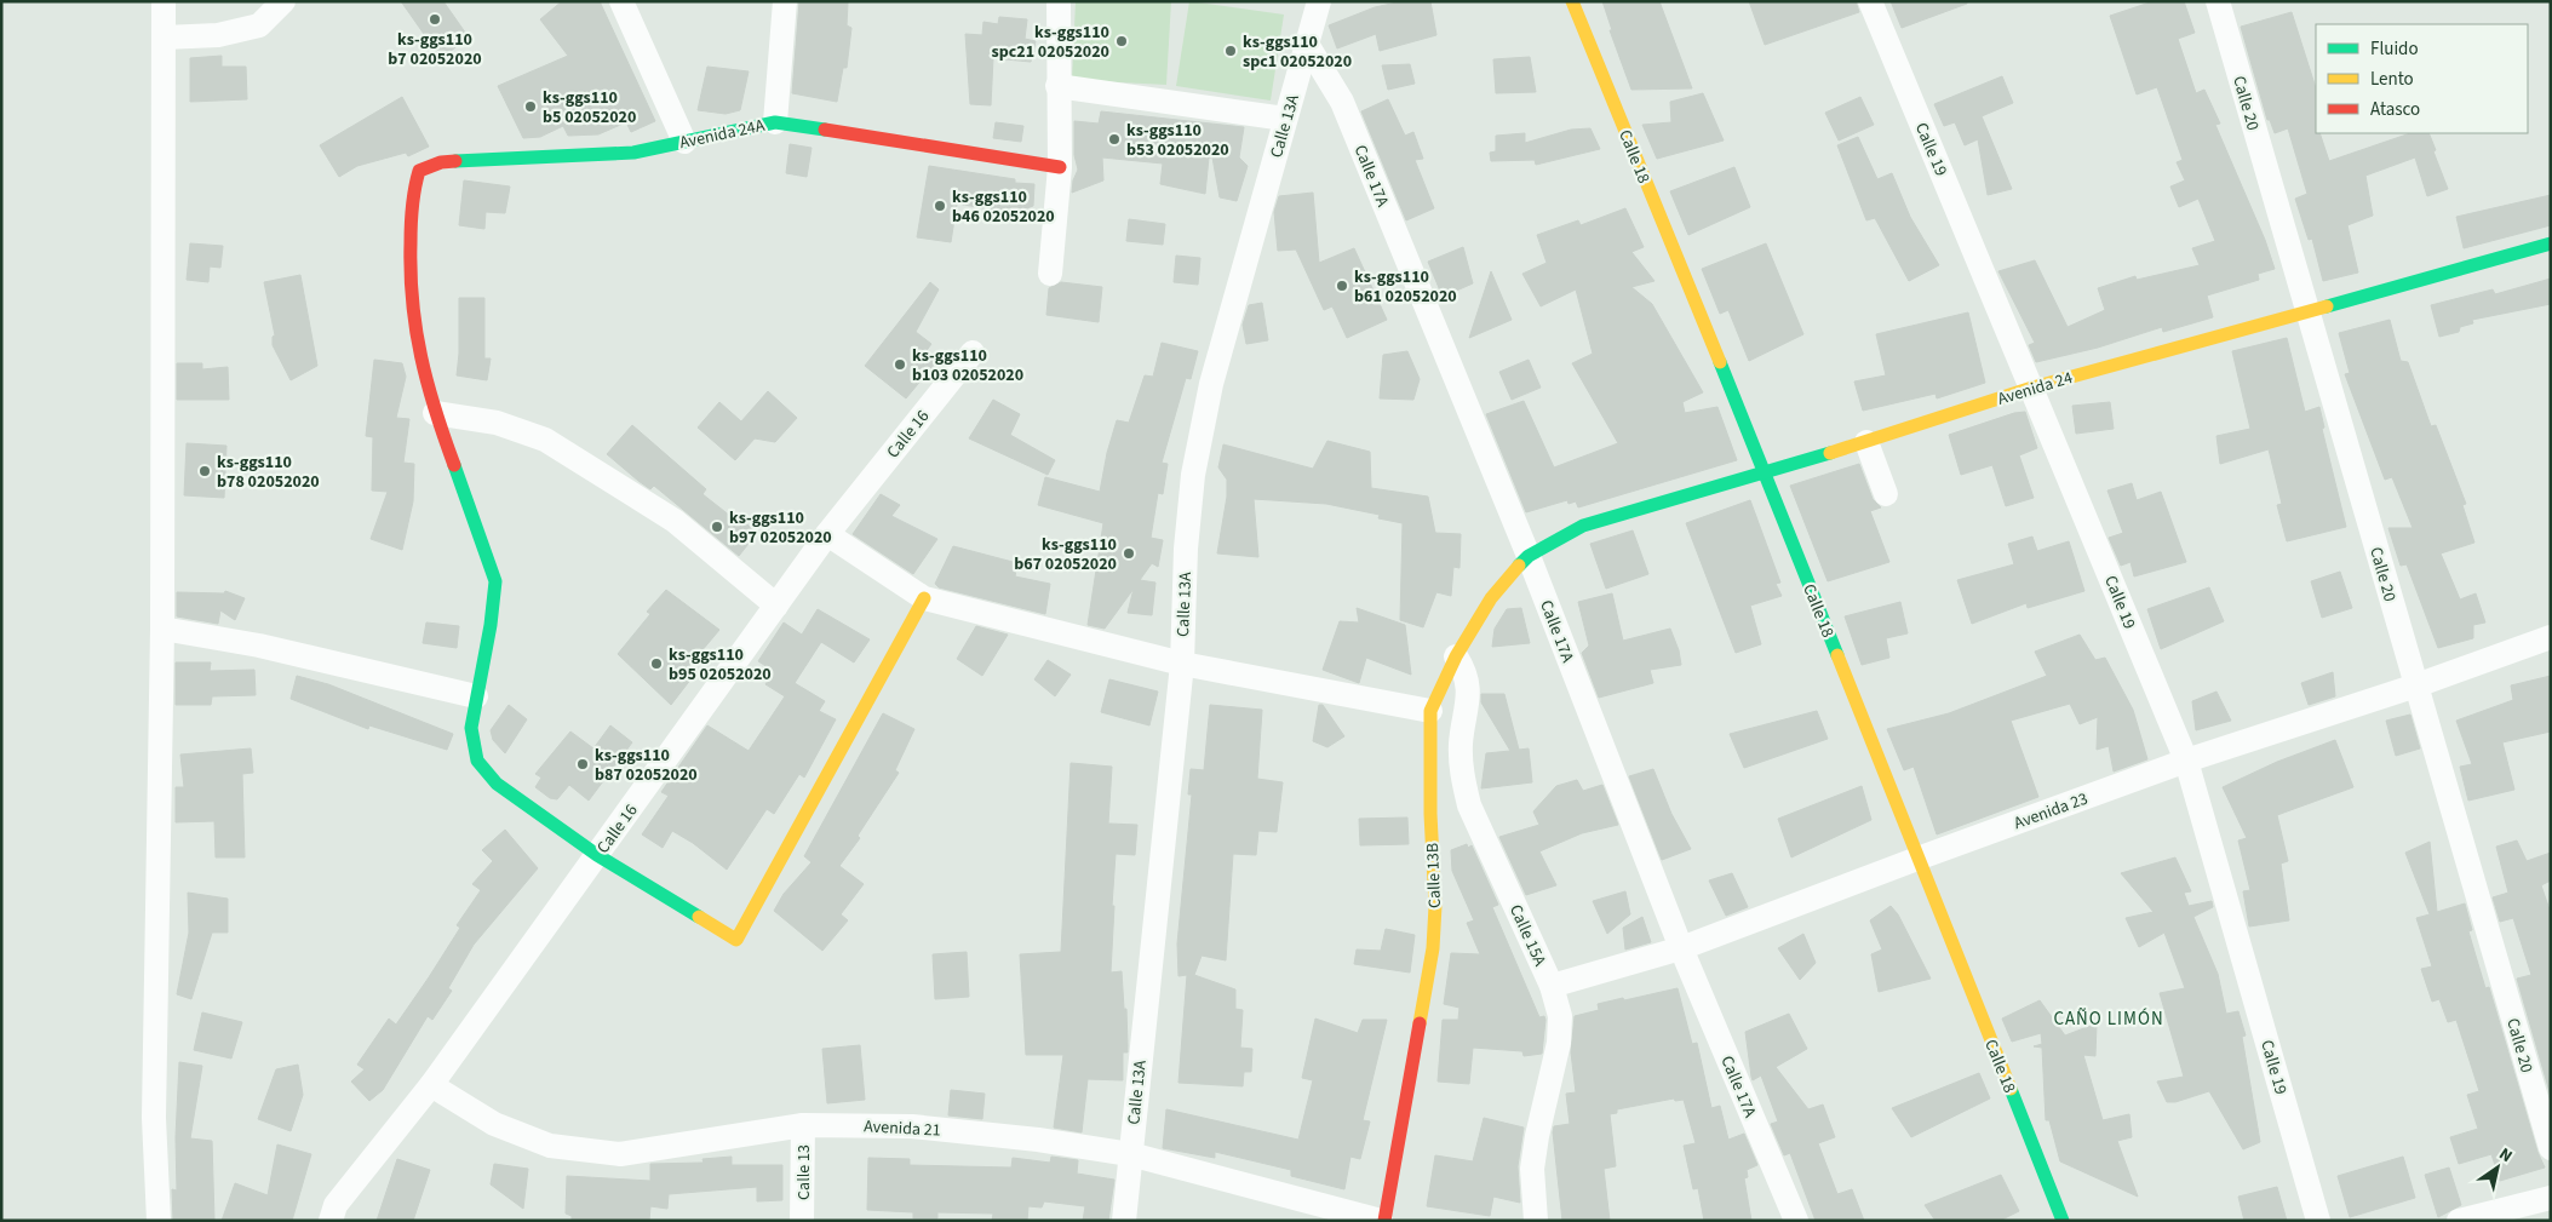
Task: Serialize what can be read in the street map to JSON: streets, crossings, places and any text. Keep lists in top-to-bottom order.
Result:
{
  "streets": {
    "street": [
      "Calle 20",
      "Calle 13A",
      "Avenida 24A",
      "Calle 19",
      "Calle 18",
      "Calle 17A",
      "Avenida 24",
      "Calle 16",
      "Avenida 23",
      "Calle 13B",
      "Calle 15A",
      "Avenida 21",
      "Calle 13"
    ]
  },
  "crossings": [
    ["Calle 20", "Avenida 24"],
    ["Calle 20", "Avenida 23"],
    ["Calle 13A", "Calle 17A"],
    ["Calle 13A", "Avenida 21"],
    ["Calle 19", "Avenida 24"],
    ["Calle 19", "Avenida 23"],
    ["Calle 18", "Avenida 24"],
    ["Calle 18", "Avenida 23"],
    ["Calle 17A", "Avenida 24"],
    ["Calle 17A", "Avenida 23"],
    ["Calle 17A", "Calle 13B"],
    ["Avenida 24", "Calle 13B"],
    ["Calle 16", "Avenida 21"],
    ["Avenida 23", "Calle 15A"],
    ["Calle 13B", "Calle 15A"],
    ["Calle 13B", "Avenida 21"],
    ["Avenida 21", "Calle 13"]
  ],
  "districts": ["CAÑO LIMÓN"],
  "places": [
    "ks-ggs110 b7 02052020",
    "ks-ggs110 spc21 02052020",
    "ks-ggs110 spc1 02052020",
    "ks-ggs110 b5 02052020",
    "ks-ggs110 b53 02052020",
    "ks-ggs110 b46 02052020",
    "ks-ggs110 b61 02052020",
    "ks-ggs110 b103 02052020",
    "ks-ggs110 b78 02052020",
    "ks-ggs110 b97 02052020",
    "ks-ggs110 b67 02052020",
    "ks-ggs110 b95 02052020",
    "ks-ggs110 b87 02052020"
  ],
  "legend": ["Fluido", "Lento", "Atasco"],
  "north": "top right"
}
